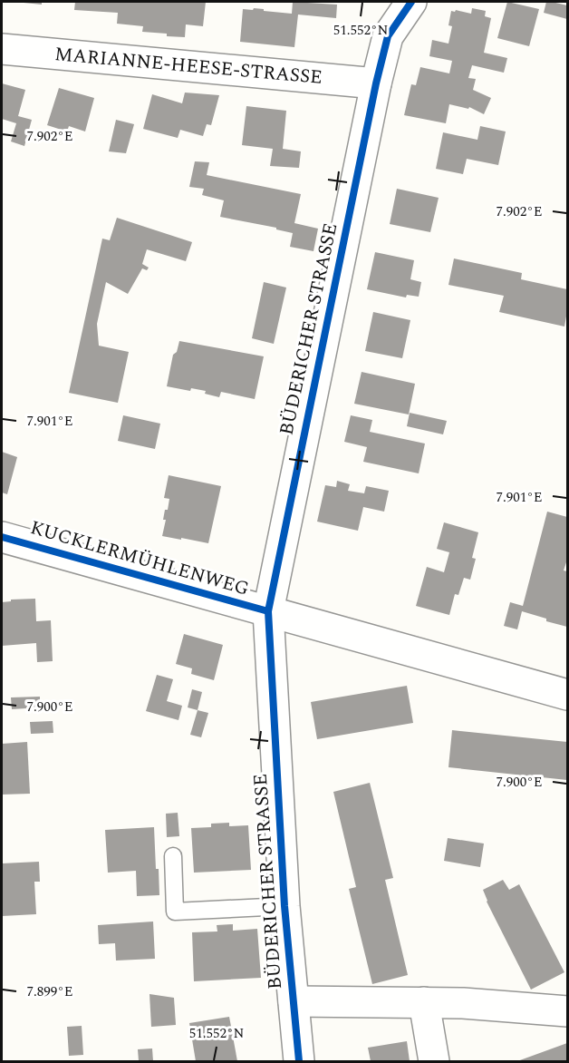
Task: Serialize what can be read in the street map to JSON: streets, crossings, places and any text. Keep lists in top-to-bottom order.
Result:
{
  "streets": {
    "street": ["MARIANNE-HEESE-STRASSE", "BÜDERICHER STRASSE", "KUCKLERMÜHLENWEG"]
  },
  "crossings": [
    ["MARIANNE-HEESE-STRASSE", "BÜDERICHER STRASSE"],
    ["BÜDERICHER STRASSE", "KUCKLERMÜHLENWEG"]
  ],
  "coordinates": [
    "51.552°N",
    "7.902°E",
    "7.901°E",
    "7.900°E",
    "7.899°E"
  ]
}
